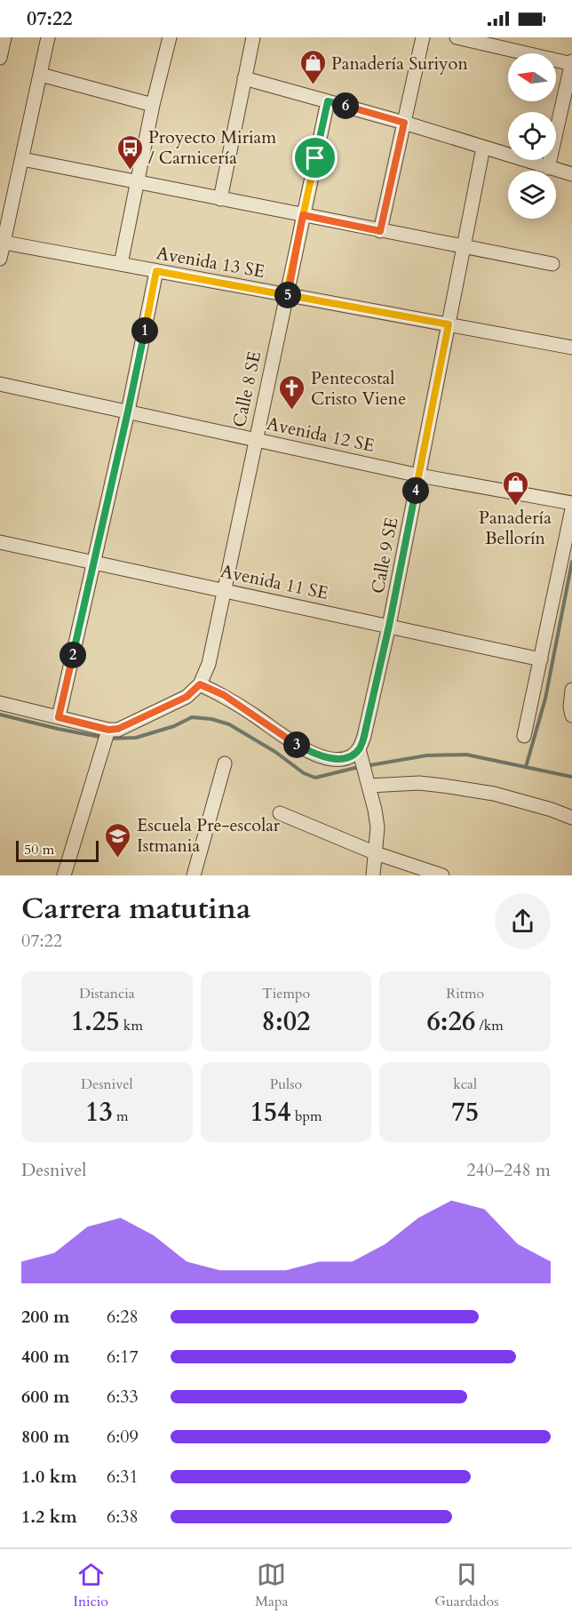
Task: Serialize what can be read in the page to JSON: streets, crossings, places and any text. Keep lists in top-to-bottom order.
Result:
{
  "streets": {
    "street": [
      "Avenida 13 SE",
      "Calle 8 SE",
      "Avenida 12 SE",
      "Calle 9 SE",
      "Avenida 11 SE"
    ]
  },
  "crossings": [
    ["Avenida 13 SE", "Calle 8 SE"],
    ["Avenida 13 SE", "Calle 9 SE"],
    ["Calle 8 SE", "Avenida 12 SE"],
    ["Calle 8 SE", "Avenida 11 SE"],
    ["Avenida 12 SE", "Calle 9 SE"],
    ["Calle 9 SE", "Avenida 11 SE"]
  ],
  "places": {
    "shop": ["Panadería Suriyon", "Panadería Bellorín"],
    "bus stop": ["Proyecto Miriam / Carnicería"],
    "church": ["Pentecostal Cristo Viene"],
    "school or university": ["Escuela Pre-escolar Istmania"]
  },
  "scale_bar": "50 m",
  "north": "left",
  "page": {
    "status": "07:22",
    "pins": [
      "6",
      "5",
      "1",
      "4",
      "2",
      "3"
    ],
    "scale": "50 m",
    "heading": ["Carrera matutina", "07:22"],
    "stats": [
      ["Distancia", "1.25 km"],
      ["Tiempo", "8:02"],
      ["Ritmo", "6:26 /km"],
      ["Desnivel", "13 m"],
      ["Pulso", "154 bpm"],
      ["kcal", "75"]
    ],
    "chart": ["Desnivel", "240–248 m"],
    "list": [
      {
        "name": "200 m",
        "note": "6:28"
      },
      {
        "name": "400 m",
        "note": "6:17"
      },
      {
        "name": "600 m",
        "note": "6:33"
      },
      {
        "name": "800 m",
        "note": "6:09"
      },
      {
        "name": "1.0 km",
        "note": "6:31"
      },
      {
        "name": "1.2 km",
        "note": "6:38"
      }
    ],
    "tabs": ["Inicio", "Mapa", "Guardados"]
  }
}
